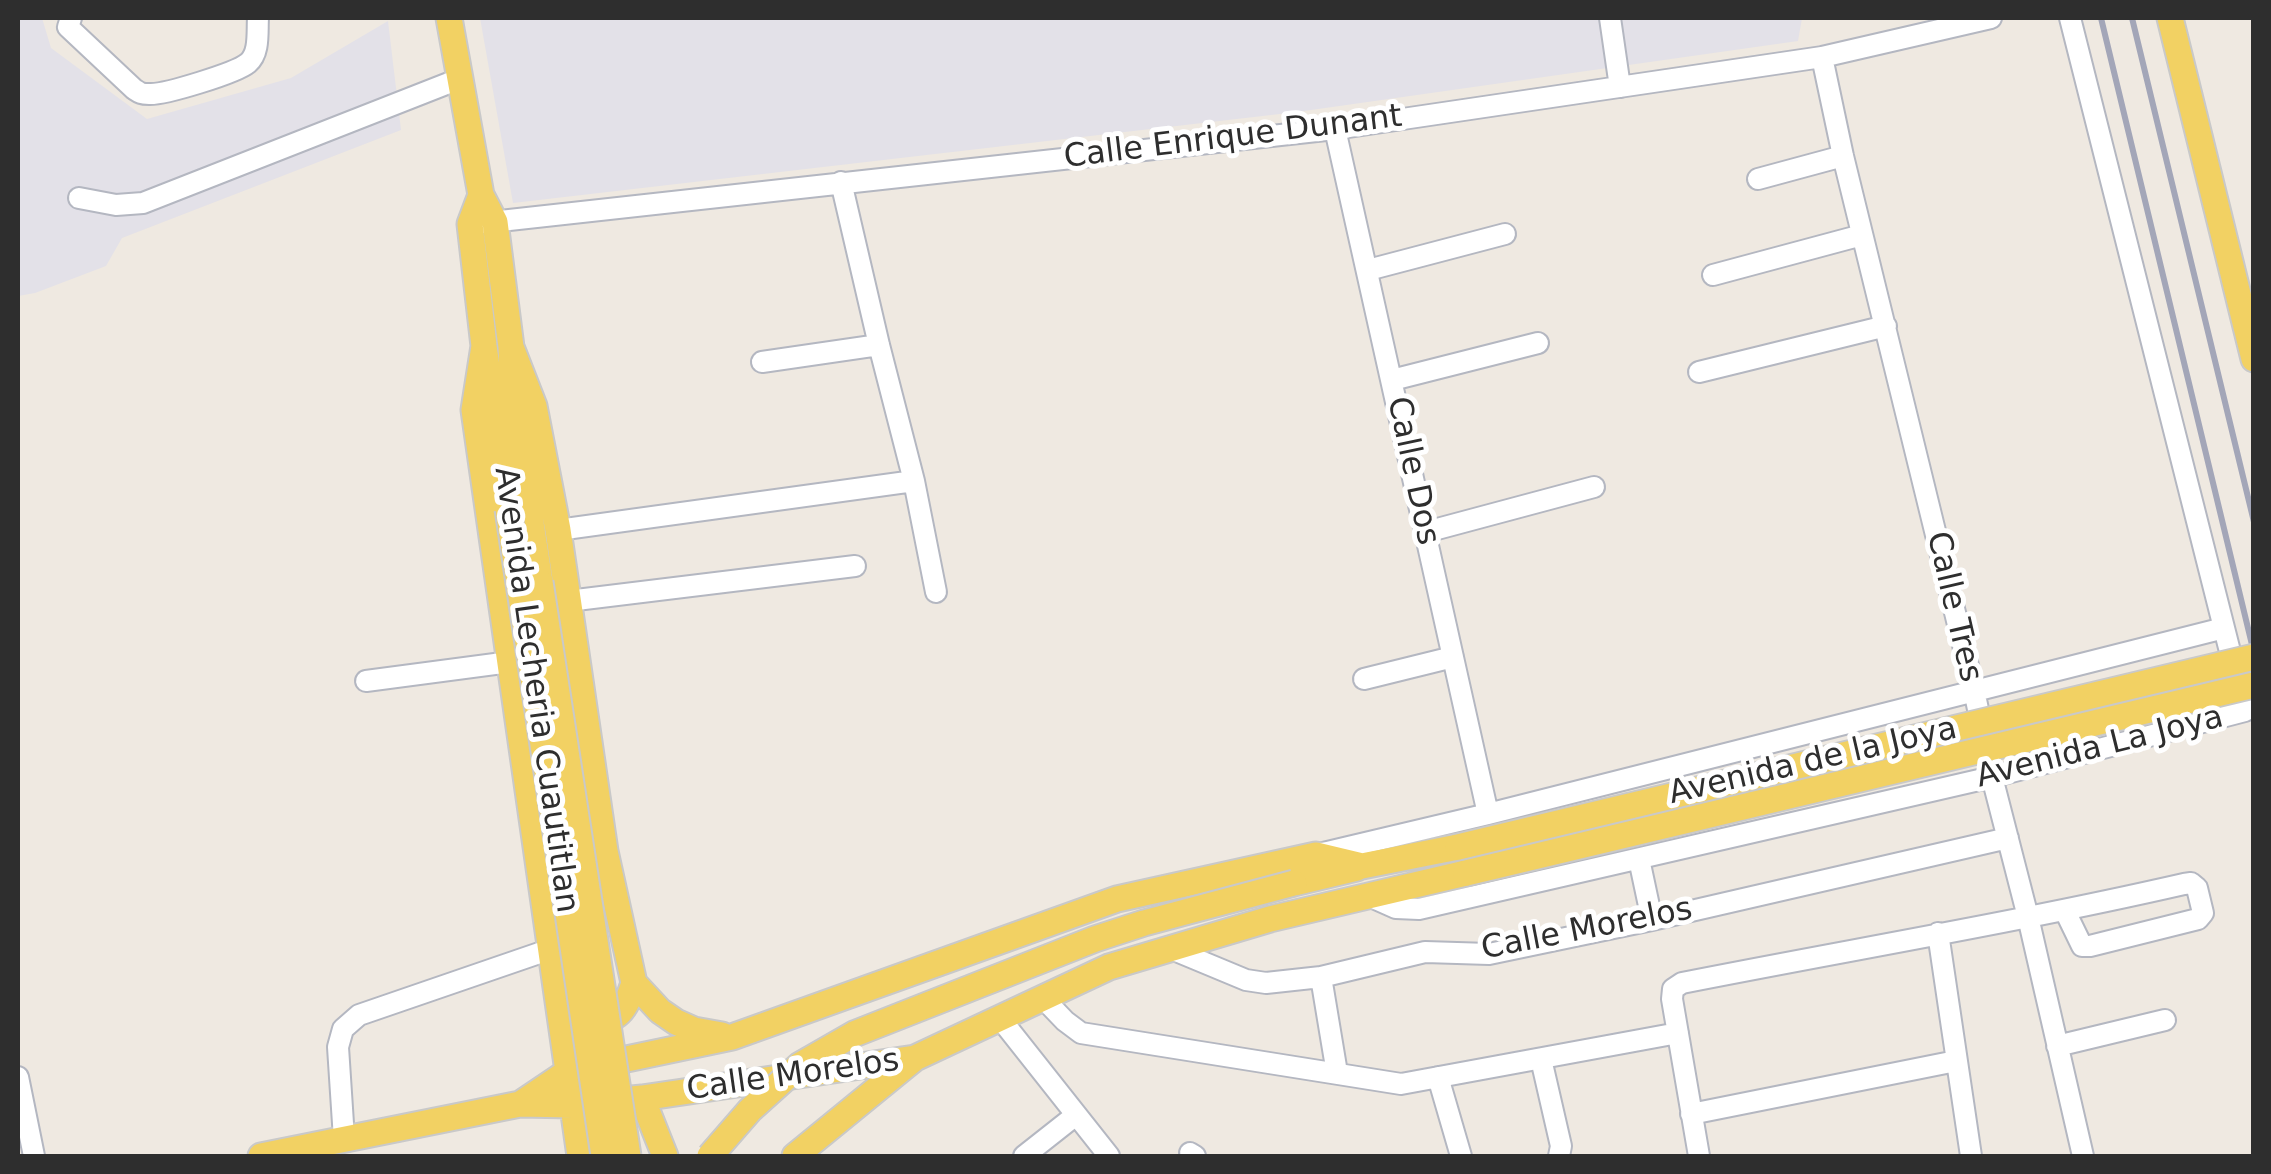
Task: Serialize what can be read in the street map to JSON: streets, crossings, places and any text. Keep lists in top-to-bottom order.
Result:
{
  "streets": {
    "main road": ["Avenida Lecheria Cuautitlan", "Avenida de la Joya", "Calle Morelos"],
    "street": [
      "Calle Enrique Dunant",
      "Calle Dos",
      "Calle Tres",
      "Avenida La Joya"
    ]
  },
  "crossings": [
    ["Calle Enrique Dunant", "Calle Dos"],
    ["Calle Enrique Dunant", "Calle Tres"],
    ["Calle Enrique Dunant", "Avenida Lecheria Cuautitlan"],
    ["Calle Tres", "Avenida La Joya"],
    ["Calle Tres", "Calle Morelos"],
    ["Avenida La Joya", "Avenida de la Joya"],
    ["Avenida La Joya", "Calle Morelos"],
    ["Avenida de la Joya", "Calle Morelos"]
  ]
}
